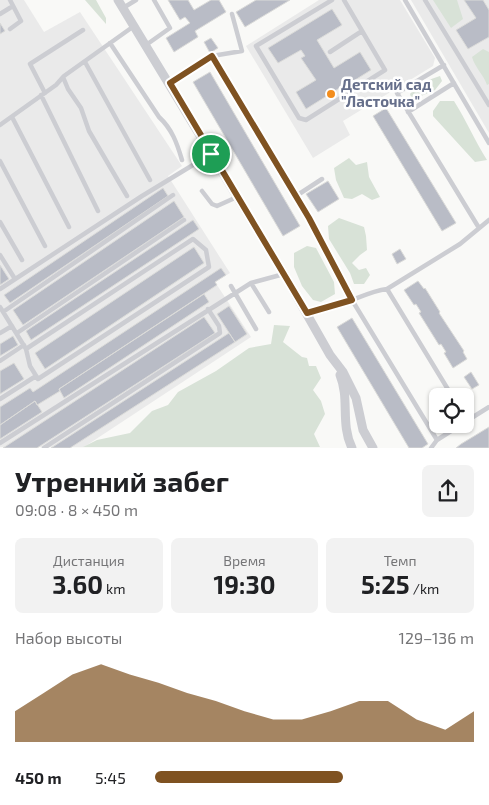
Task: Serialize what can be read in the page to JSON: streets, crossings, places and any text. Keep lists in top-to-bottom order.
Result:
{
  "places": ["Детский сад \"Ласточка\""],
  "page": {
    "heading": ["Утренний забег", "09:08 · 8 × 450 m"],
    "stats": [
      ["Дистанция", "3.60 km"],
      ["Время", "19:30"],
      ["Темп", "5:25 /km"]
    ],
    "chart": ["Набор высоты", "129–136 m"],
    "list": [
      {
        "name": "450 m",
        "note": "5:45"
      }
    ]
  }
}
